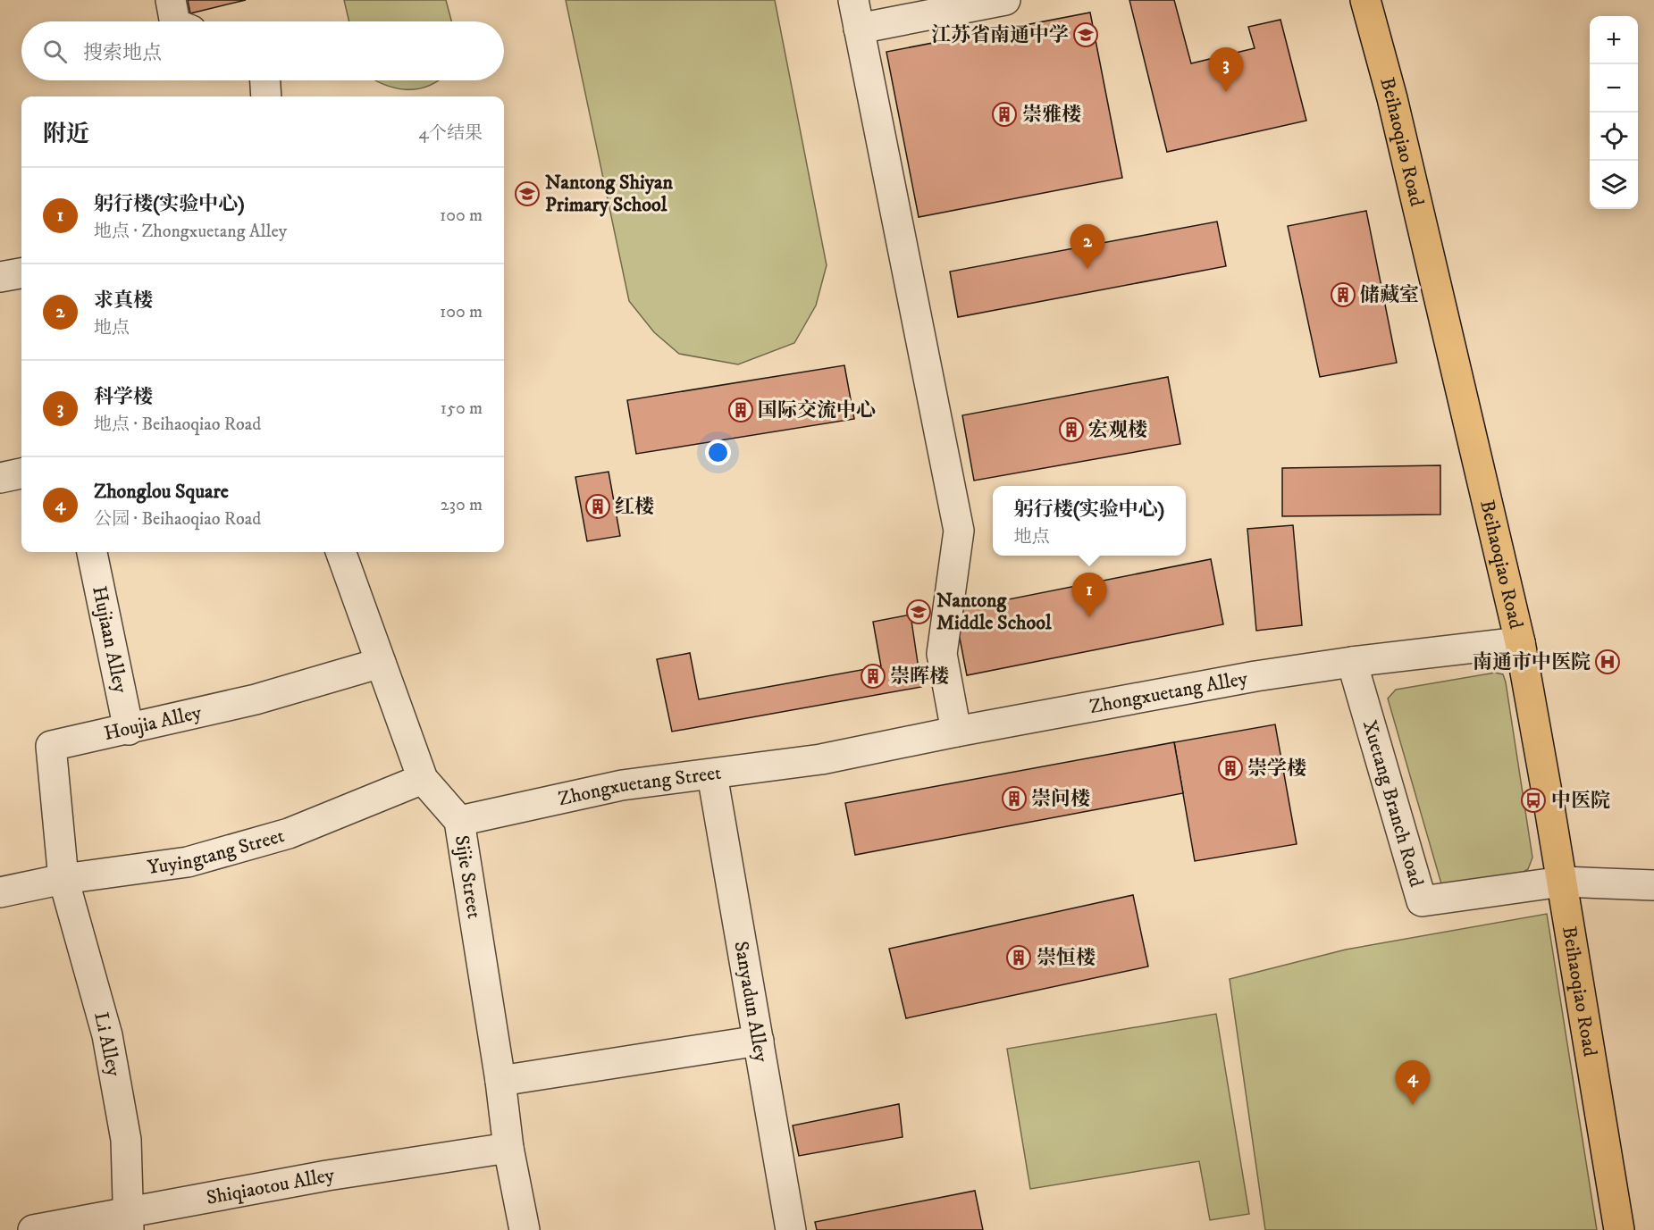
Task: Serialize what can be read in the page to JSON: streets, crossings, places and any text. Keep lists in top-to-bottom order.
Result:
{
  "streets": {
    "main road": ["Beihaoqiao Road"],
    "street": [
      "Hujiaan Alley",
      "Zhongxuetang Alley",
      "Houjia Alley",
      "Zhongxuetang Street",
      "Xuetang Branch Road",
      "Yuyingtang Street",
      "Sijie Street",
      "Sanyadun Alley",
      "Li Alley",
      "Shiqiaotou Alley"
    ]
  },
  "crossings": [
    ["Beihaoqiao Road", "Zhongxuetang Alley"],
    ["Beihaoqiao Road", "Xuetang Branch Road"],
    ["Hujiaan Alley", "Houjia Alley"],
    ["Zhongxuetang Alley", "Zhongxuetang Street"],
    ["Zhongxuetang Alley", "Xuetang Branch Road"],
    ["Houjia Alley", "Yuyingtang Street"],
    ["Houjia Alley", "Sijie Street"],
    ["Houjia Alley", "Li Alley"],
    ["Zhongxuetang Street", "Sijie Street"],
    ["Zhongxuetang Street", "Sanyadun Alley"],
    ["Yuyingtang Street", "Sijie Street"],
    ["Yuyingtang Street", "Li Alley"],
    ["Sijie Street", "Shiqiaotou Alley"],
    ["Li Alley", "Shiqiaotou Alley"]
  ],
  "places": {
    "school or university": ["江苏省南通中学", "Nantong Shiyan Primary School", "Nantong Middle School"],
    "building": [
      "崇雅楼",
      "储藏室",
      "国际交流中心",
      "宏观楼",
      "红楼",
      "崇晖楼",
      "崇学楼",
      "崇问楼",
      "崇恒楼"
    ],
    "hospital": ["南通市中医院"],
    "bus stop": ["中医院"]
  },
  "page": {
    "map_buttons": ["+", "−"],
    "search": "搜索地点",
    "pins": [
      "3",
      "2",
      "1",
      "4"
    ],
    "heading": ["附近", "4个结果"],
    "list": [
      {
        "mark": "1",
        "name": "躬行楼(实验中心)",
        "note": "地点 · Zhongxuetang Alley",
        "value": "100 m"
      },
      {
        "mark": "2",
        "name": "求真楼",
        "note": "地点",
        "value": "100 m"
      },
      {
        "mark": "3",
        "name": "科学楼",
        "note": "地点 · Beihaoqiao Road",
        "value": "150 m"
      },
      {
        "mark": "4",
        "name": "Zhonglou Square",
        "note": "公园 · Beihaoqiao Road",
        "value": "230 m"
      }
    ],
    "popup": ["躬行楼(实验中心)", "地点"]
  }
}
